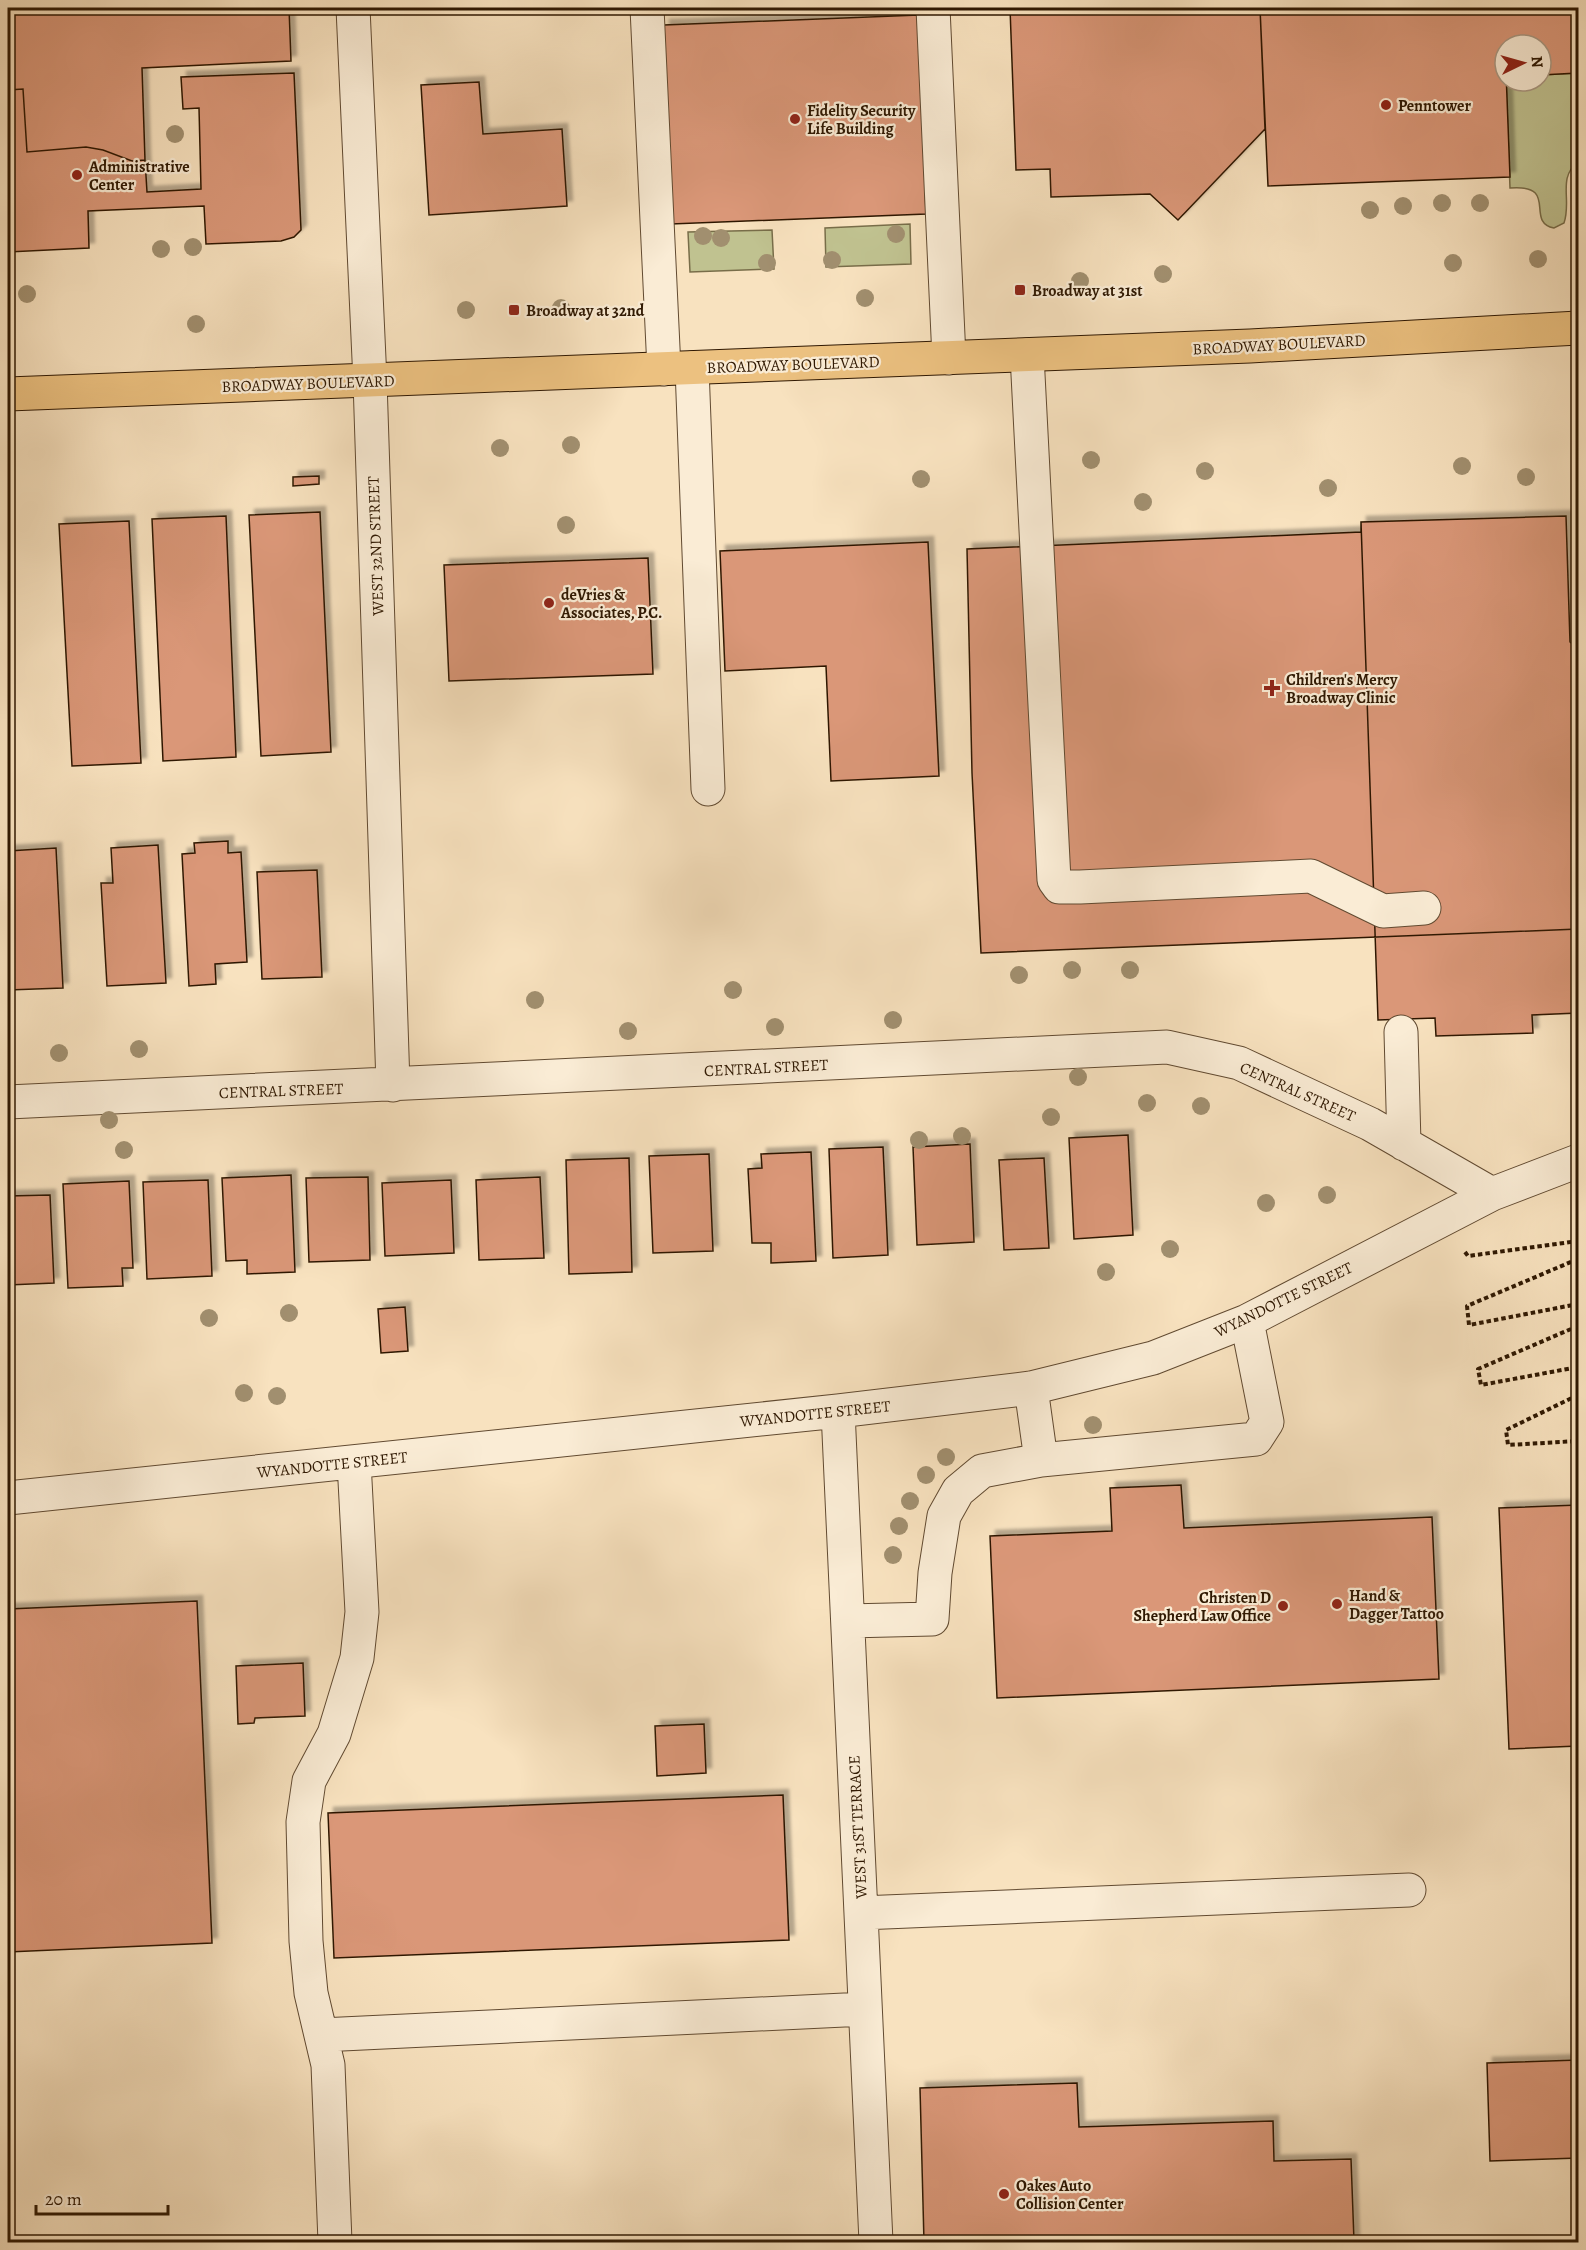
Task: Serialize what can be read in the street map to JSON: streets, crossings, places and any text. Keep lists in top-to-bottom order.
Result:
{
  "streets": {
    "main road": ["BROADWAY BOULEVARD"],
    "street": [
      "WEST 32ND STREET",
      "CENTRAL STREET",
      "WYANDOTTE STREET",
      "WEST 31ST TERRACE"
    ]
  },
  "crossings": [
    ["BROADWAY BOULEVARD", "WEST 32ND STREET"],
    ["WEST 32ND STREET", "CENTRAL STREET"],
    ["CENTRAL STREET", "WYANDOTTE STREET"],
    ["WYANDOTTE STREET", "WEST 31ST TERRACE"]
  ],
  "places": {
    "other": [
      "Penntower",
      "Fidelity Security Life Building",
      "Administrative Center",
      "deVries & Associates, P.C.",
      "Hand & Dagger Tattoo",
      "Christen D Shepherd Law Office",
      "Oakes Auto Collision Center"
    ],
    "transit": ["Broadway at 31st", "Broadway at 32nd"],
    "health": ["Children's Mercy Broadway Clinic"]
  },
  "scale_bar": "20 m",
  "north": "right"
}
